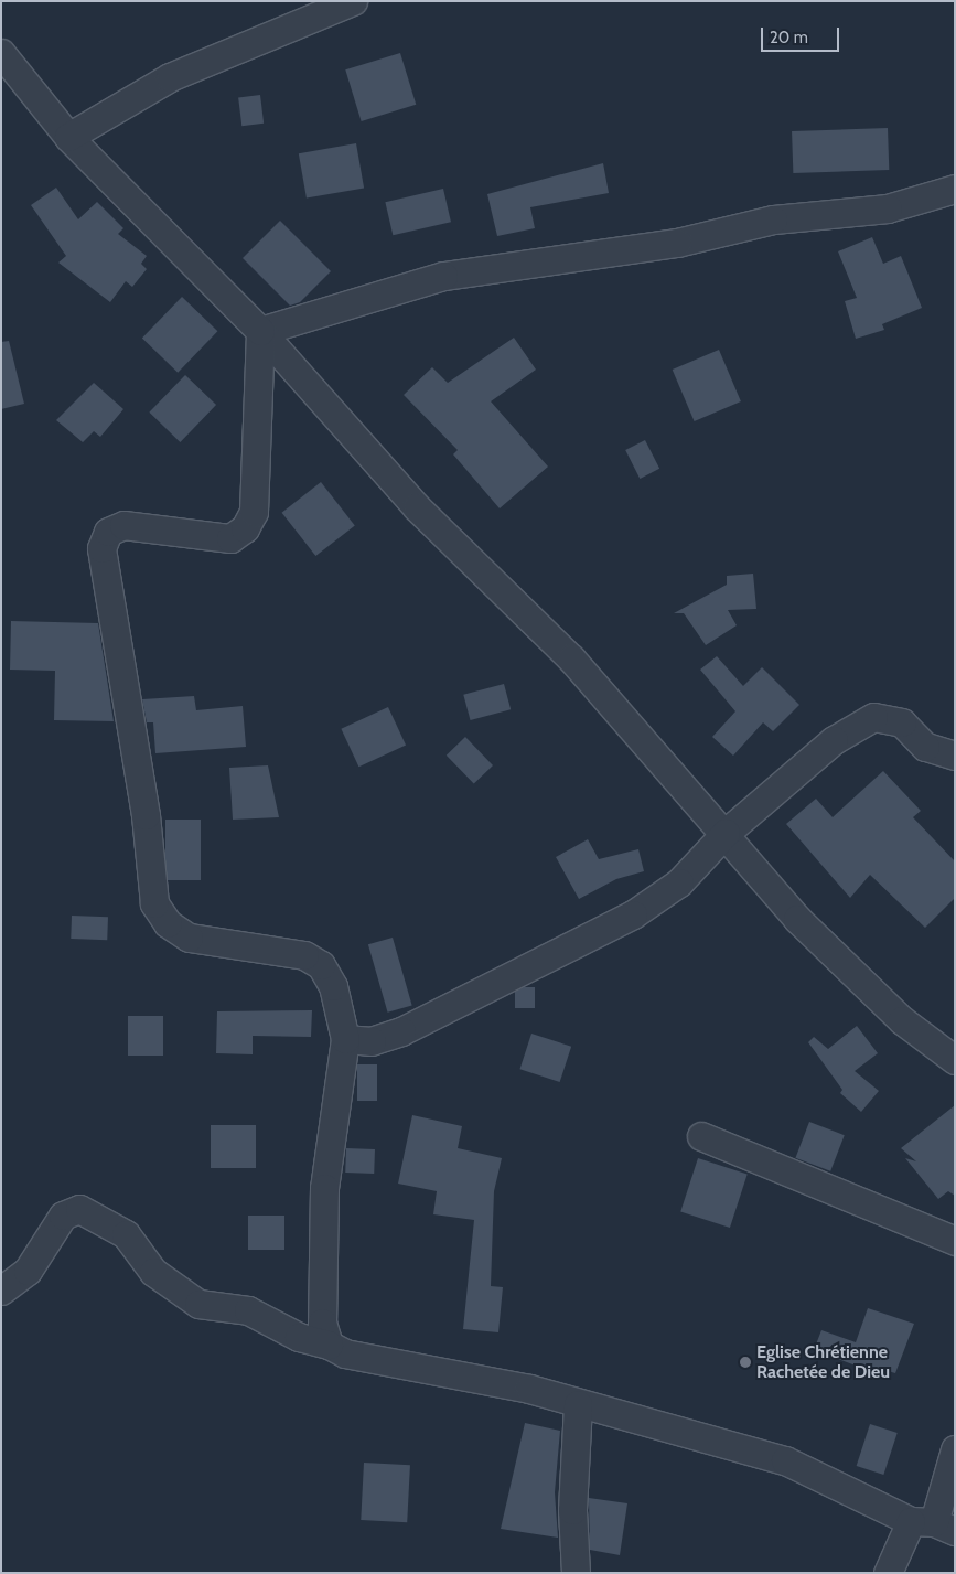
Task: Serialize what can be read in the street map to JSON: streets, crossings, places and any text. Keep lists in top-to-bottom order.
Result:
{
  "places": ["Eglise Chrétienne Rachetée de Dieu"],
  "scale_bar": "20 m"
}
